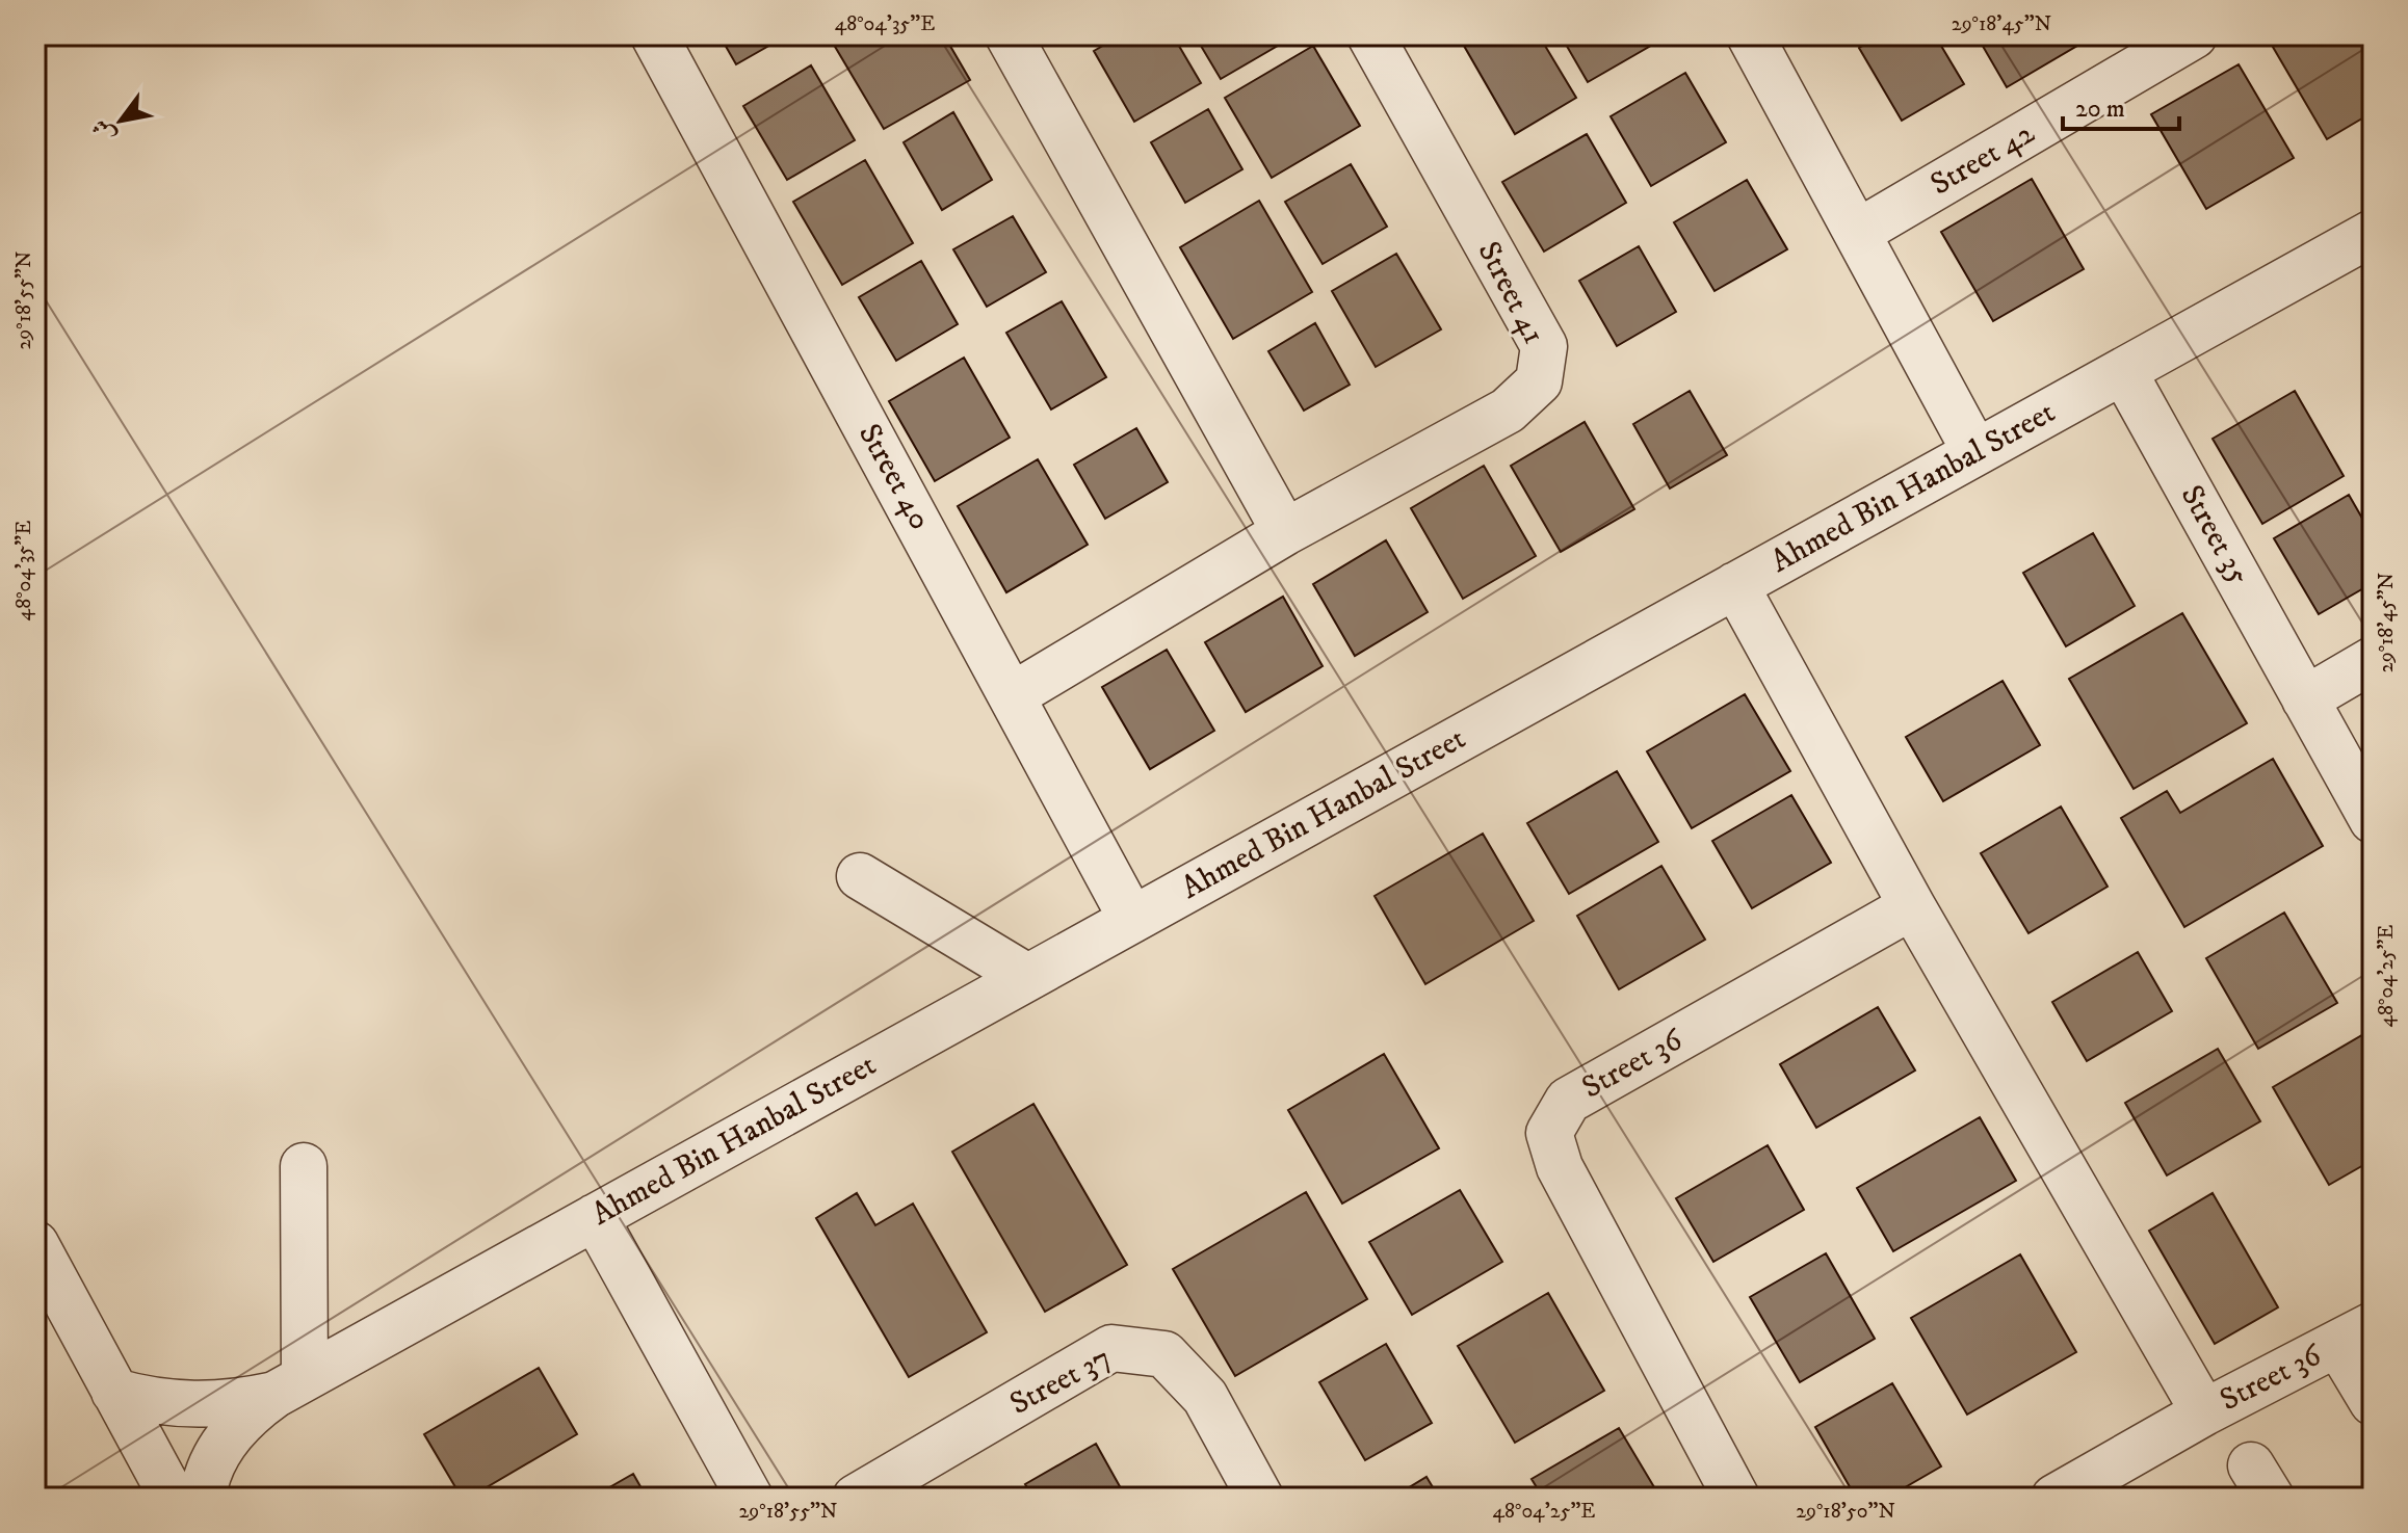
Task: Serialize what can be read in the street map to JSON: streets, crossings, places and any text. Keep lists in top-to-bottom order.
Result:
{
  "streets": {
    "street": [
      "Street 42",
      "Street 41",
      "Street 40",
      "Ahmed Bin Hanbal Street",
      "Street 35",
      "Street 36",
      "Street 37"
    ]
  },
  "crossings": [
    ["Street 41", "Street 40"],
    ["Street 40", "Ahmed Bin Hanbal Street"],
    ["Ahmed Bin Hanbal Street", "Street 35"],
    ["Ahmed Bin Hanbal Street", "Street 36"]
  ],
  "scale_bar": "20 m",
  "north": "bottom left",
  "coordinates": [
    "48°04'35\"E",
    "29°18'45\"N",
    "29°18'55\"N",
    "48°04'25\"E",
    "29°18'50\"N"
  ]
}
